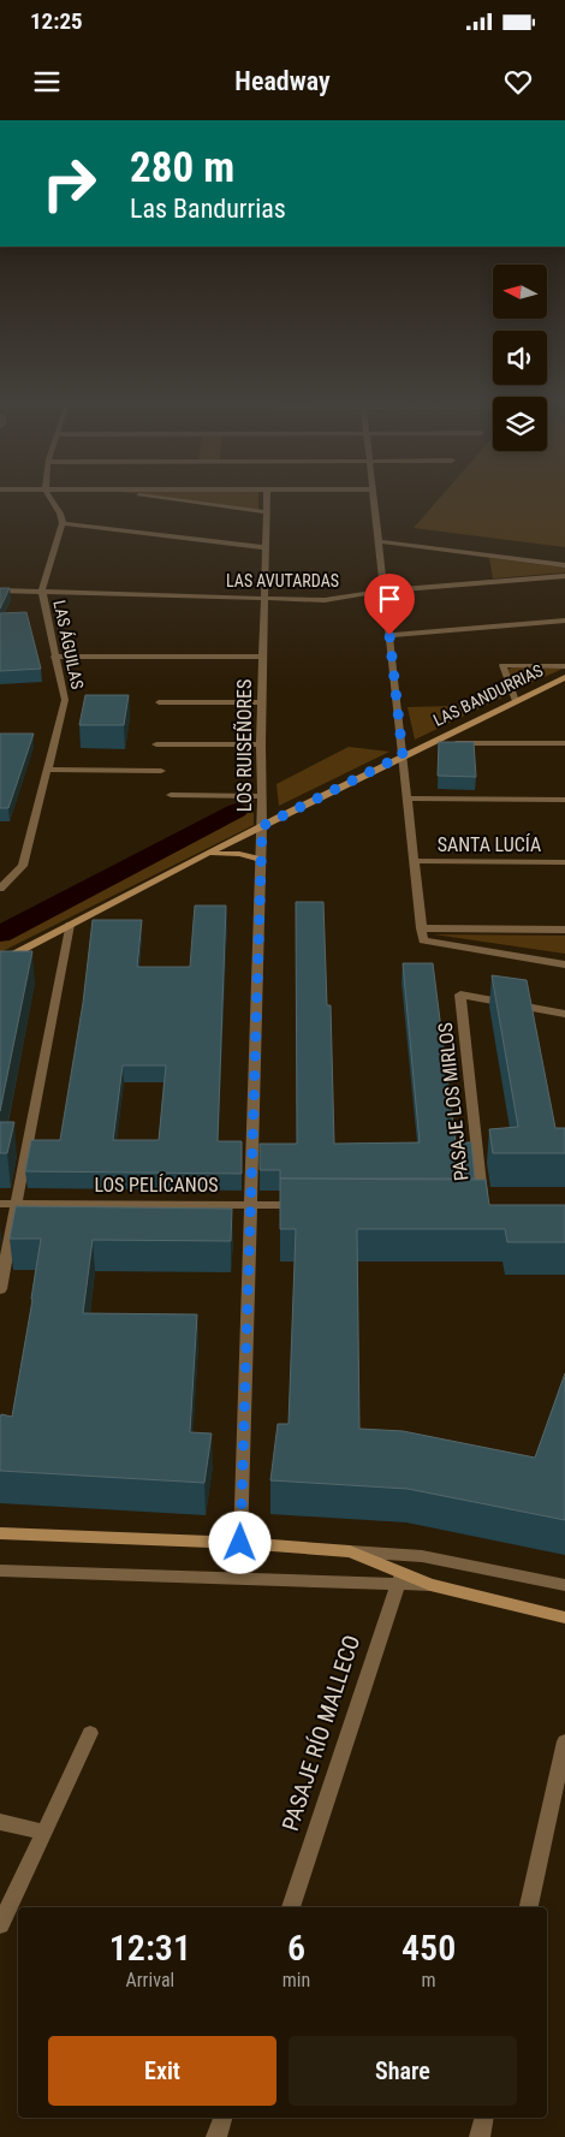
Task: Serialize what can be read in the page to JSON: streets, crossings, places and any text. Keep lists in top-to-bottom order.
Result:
{
  "streets": {
    "street": [
      "LAS AVUTARDAS",
      "LAS ÁGUILAS",
      "LAS BANDURRIAS",
      "LOS RUISEÑORES",
      "SANTA LUCÍA",
      "PASAJE LOS MIRLOS",
      "LOS PELÍCANOS",
      "PASAJE RÍO MALLECO"
    ]
  },
  "crossings": [
    ["LAS AVUTARDAS", "LAS ÁGUILAS"],
    ["LAS AVUTARDAS", "LOS RUISEÑORES"],
    ["LAS BANDURRIAS", "LOS RUISEÑORES"],
    ["LOS RUISEÑORES", "LOS PELÍCANOS"]
  ],
  "north": "left",
  "page": {
    "status": "12:25",
    "header": "Headway",
    "turn": ["280 m", "Las Bandurrias"],
    "eta": [
      "12:31",
      "Arrival",
      "6",
      "min",
      "450",
      "m"
    ],
    "buttons": ["Exit", "Share"]
  }
}
